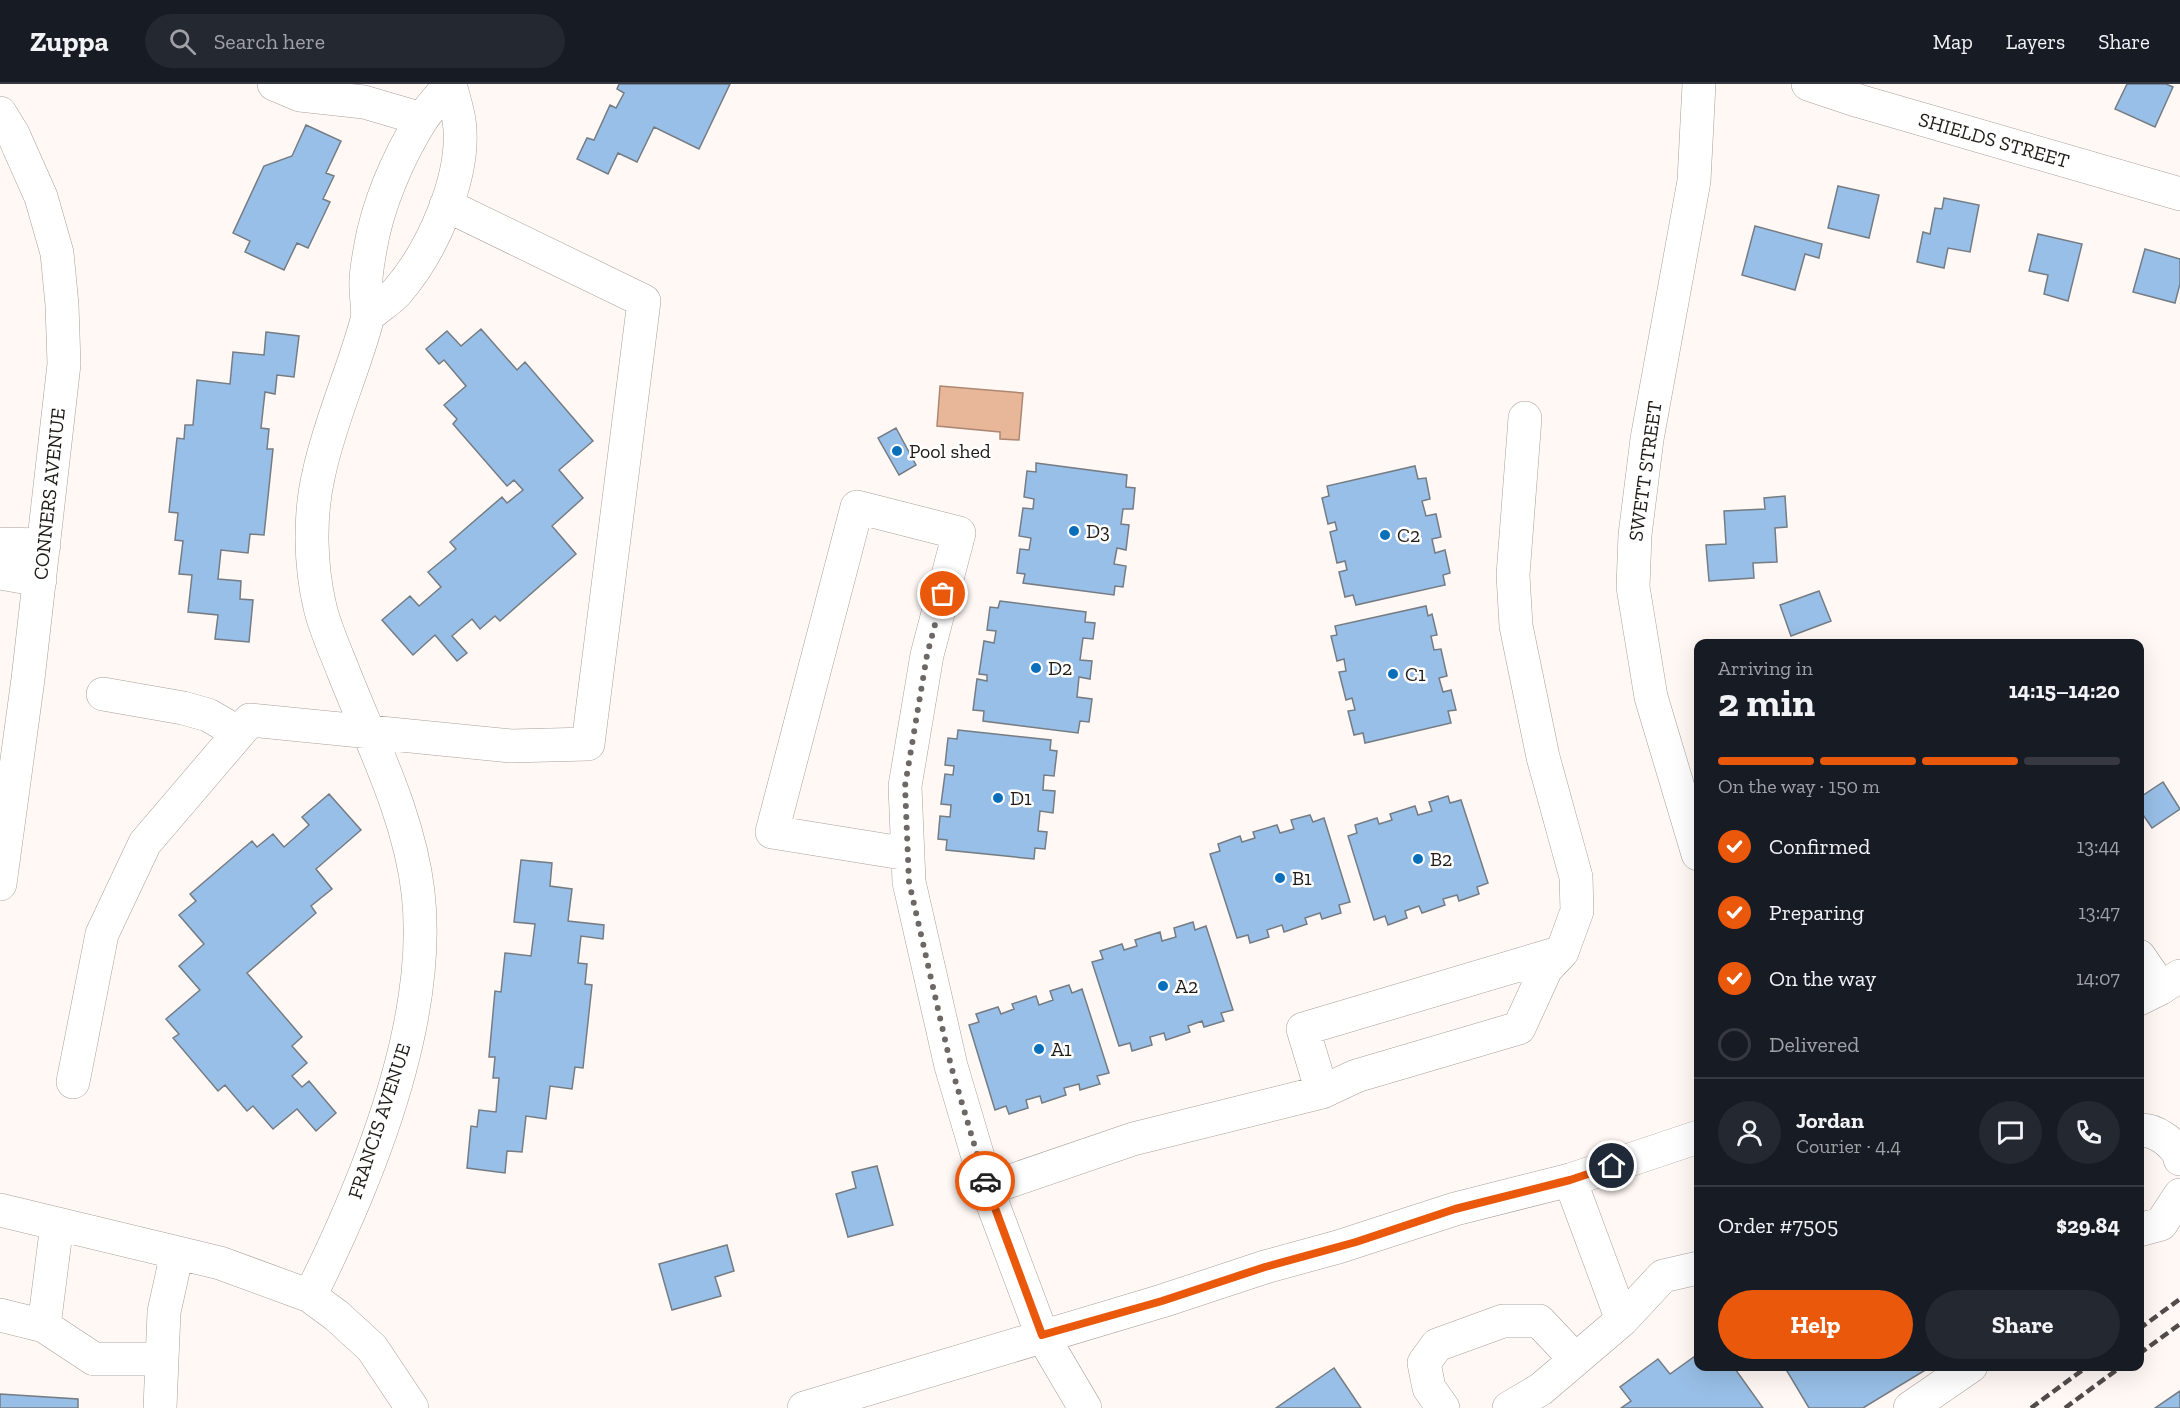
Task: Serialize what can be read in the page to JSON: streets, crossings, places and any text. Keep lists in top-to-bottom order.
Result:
{
  "streets": {
    "street": [
      "SHIELDS STREET",
      "SWETT STREET",
      "CONNERS AVENUE",
      "FRANCIS AVENUE"
    ]
  },
  "places": [
    "Pool shed",
    "D3",
    "C2",
    "D2",
    "C1",
    "D1",
    "B2",
    "B1",
    "A2",
    "A1"
  ],
  "page": {
    "header": "Zuppa",
    "search": "Search here",
    "nav": ["Map", "Layers", "Share"],
    "heading": ["2 min", "Arriving in", "14:15–14:20"],
    "panel": [
      "Jordan",
      "Courier · 4.4",
      "Order #7505",
      "$29.84"
    ],
    "bar": "On the way · 150 m",
    "list": [
      ["Confirmed", "13:44"],
      ["Preparing", "13:47"],
      ["On the way", "14:07"],
      "Delivered"
    ],
    "buttons": ["Help", "Share"]
  }
}
